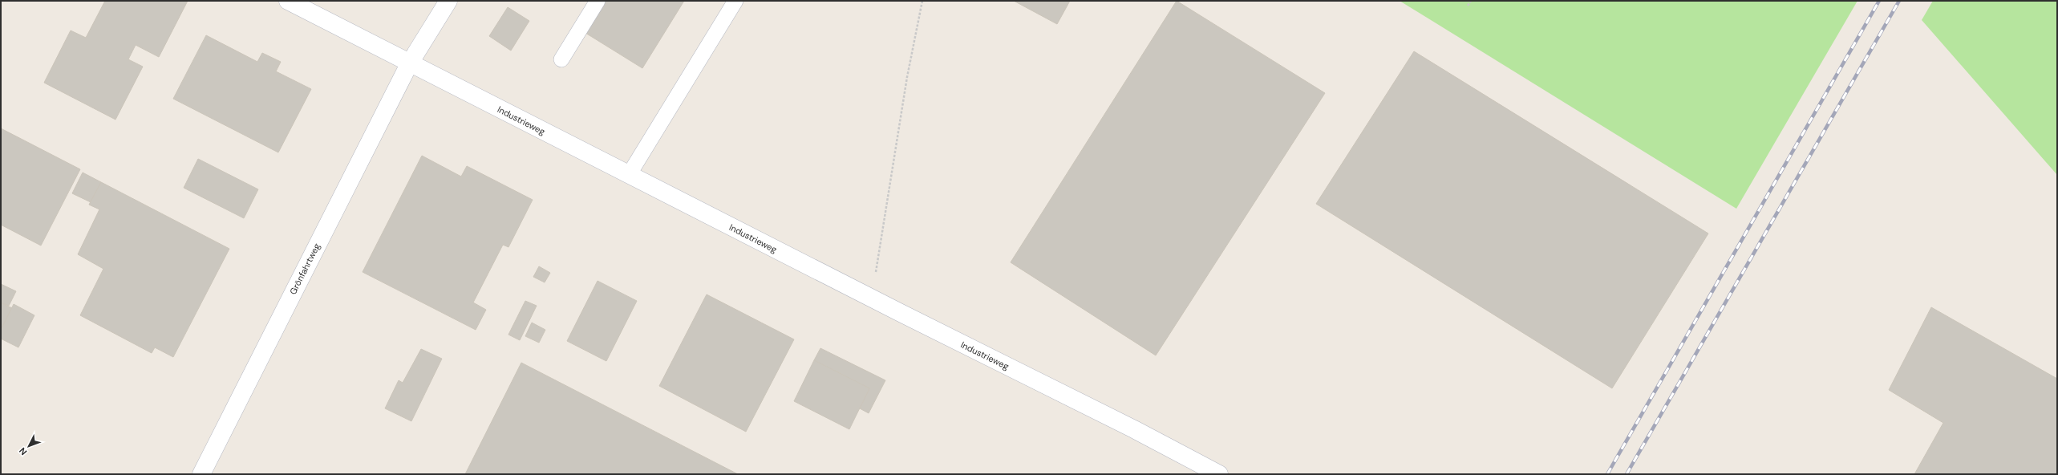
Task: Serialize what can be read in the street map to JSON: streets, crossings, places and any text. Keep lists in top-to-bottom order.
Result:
{
  "streets": {
    "street": ["Industrieweg", "Grönfahrtweg"]
  },
  "crossings": [
    ["Industrieweg", "Grönfahrtweg"]
  ],
  "north": "bottom left"
}
